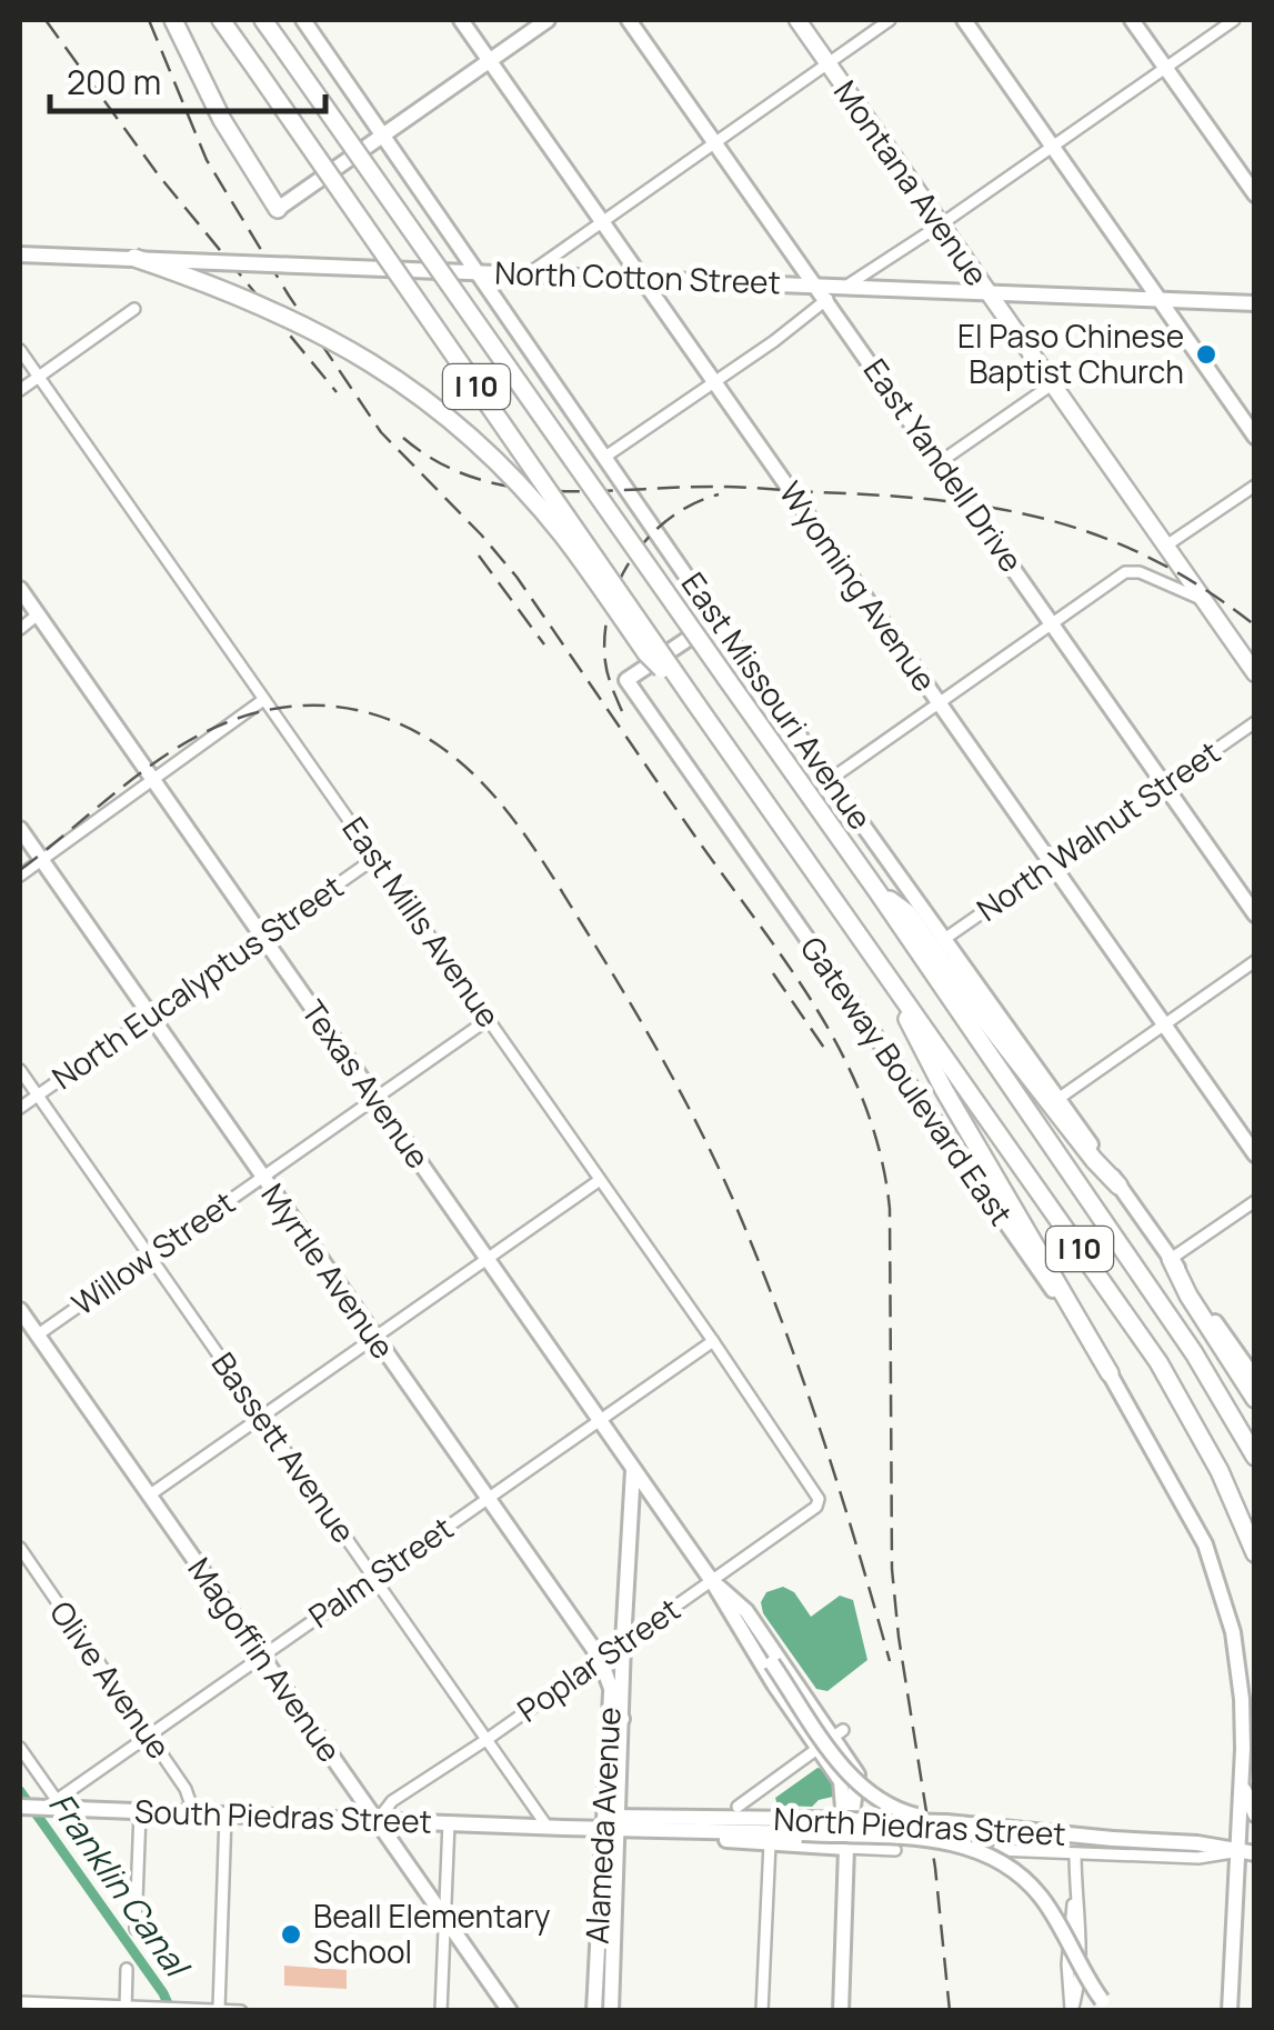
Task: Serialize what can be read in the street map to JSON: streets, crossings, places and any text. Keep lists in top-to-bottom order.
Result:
{
  "streets": {
    "highway": ["I 10"],
    "main road": [
      "Montana Avenue",
      "North Cotton Street",
      "East Yandell Drive",
      "Wyoming Avenue",
      "East Missouri Avenue",
      "Gateway Boulevard East",
      "Texas Avenue",
      "Myrtle Avenue",
      "Magoffin Avenue",
      "South Piedras Street",
      "Alameda Avenue",
      "North Piedras Street"
    ],
    "street": [
      "North Walnut Street",
      "East Mills Avenue",
      "North Eucalyptus Street",
      "Willow Street",
      "Bassett Avenue",
      "Palm Street",
      "Poplar Street",
      "Olive Avenue"
    ]
  },
  "crossings": [
    ["Montana Avenue", "North Cotton Street"],
    ["North Cotton Street", "East Yandell Drive"],
    ["North Cotton Street", "Wyoming Avenue"],
    ["North Cotton Street", "East Missouri Avenue"],
    ["East Yandell Drive", "North Walnut Street"],
    ["Wyoming Avenue", "North Walnut Street"],
    ["East Missouri Avenue", "North Walnut Street"],
    ["East Missouri Avenue", "Gateway Boulevard East"],
    ["East Mills Avenue", "North Eucalyptus Street"],
    ["East Mills Avenue", "Willow Street"],
    ["East Mills Avenue", "Palm Street"],
    ["East Mills Avenue", "Poplar Street"],
    ["North Eucalyptus Street", "Texas Avenue"],
    ["North Eucalyptus Street", "Myrtle Avenue"],
    ["North Eucalyptus Street", "Bassett Avenue"],
    ["Gateway Boulevard East", "North Piedras Street"],
    ["Texas Avenue", "Willow Street"],
    ["Texas Avenue", "Palm Street"],
    ["Texas Avenue", "Poplar Street"],
    ["Texas Avenue", "Alameda Avenue"],
    ["Texas Avenue", "North Piedras Street"],
    ["Willow Street", "Myrtle Avenue"],
    ["Willow Street", "Bassett Avenue"],
    ["Willow Street", "Magoffin Avenue"],
    ["Myrtle Avenue", "Palm Street"],
    ["Myrtle Avenue", "Poplar Street"],
    ["Myrtle Avenue", "Alameda Avenue"],
    ["Bassett Avenue", "Palm Street"],
    ["Bassett Avenue", "Poplar Street"],
    ["Bassett Avenue", "South Piedras Street"],
    ["Palm Street", "Magoffin Avenue"],
    ["Palm Street", "Olive Avenue"],
    ["Palm Street", "South Piedras Street"],
    ["Magoffin Avenue", "Poplar Street"],
    ["Magoffin Avenue", "South Piedras Street"],
    ["Poplar Street", "South Piedras Street"],
    ["Poplar Street", "Alameda Avenue"],
    ["Olive Avenue", "South Piedras Street"],
    ["South Piedras Street", "Alameda Avenue"],
    ["South Piedras Street", "North Piedras Street"],
    ["Alameda Avenue", "North Piedras Street"]
  ],
  "water": ["Franklin Canal"],
  "places": ["El Paso Chinese Baptist Church", "Beall Elementary School"],
  "scale_bar": "200 m"
}
